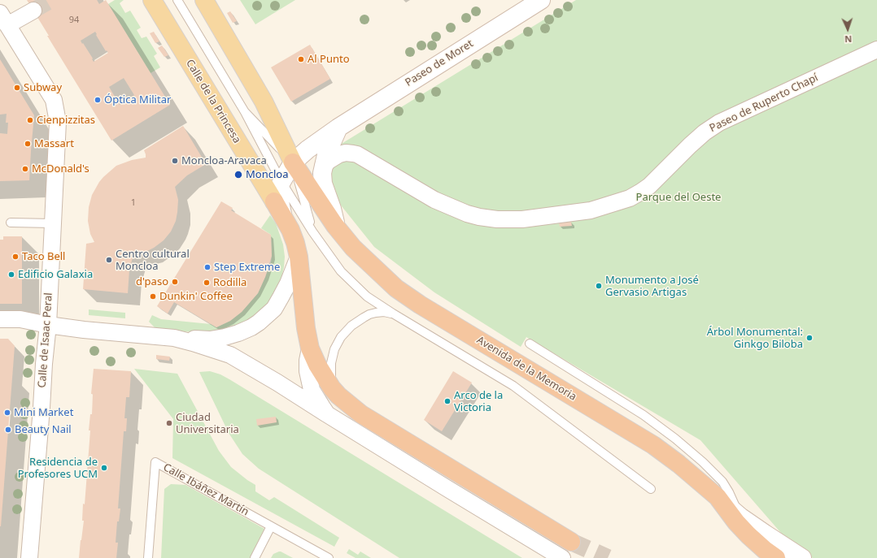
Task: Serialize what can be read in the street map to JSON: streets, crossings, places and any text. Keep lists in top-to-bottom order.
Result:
{
  "streets": {
    "highway": ["Calle de la Princesa", "Avenida de la Memoria"],
    "main road": ["Paseo de Moret"],
    "street": ["Paseo de Ruperto Chapí", "Calle de Isaac Peral"],
    "lane": ["Calle Ibáñez Martín"]
  },
  "crossings": [
    ["Paseo de Moret", "Calle de la Princesa"],
    ["Paseo de Moret", "Avenida de la Memoria"]
  ],
  "parks": ["Parque del Oeste"],
  "places": [
    "Al Punto",
    "Subway",
    "Óptica Militar",
    "Cienpizzitas",
    "Massart",
    "Moncloa-Aravaca",
    "McDonald's",
    "Moncloa",
    "Taco Bell",
    "Centro cultural Moncloa",
    "Step Extreme",
    "Edificio Galaxia",
    "d'paso",
    "Rodilla",
    "Monumento a José Gervasio Artigas",
    "Dunkin' Coffee",
    "Árbol Monumental: Ginkgo Biloba",
    "Arco de la Victoria",
    "Mini Market",
    "Ciudad Universitaria",
    "Beauty Nail",
    "Residencia de Profesores UCM"
  ],
  "house_numbers": ["94", "1"],
  "north": "bottom"
}
